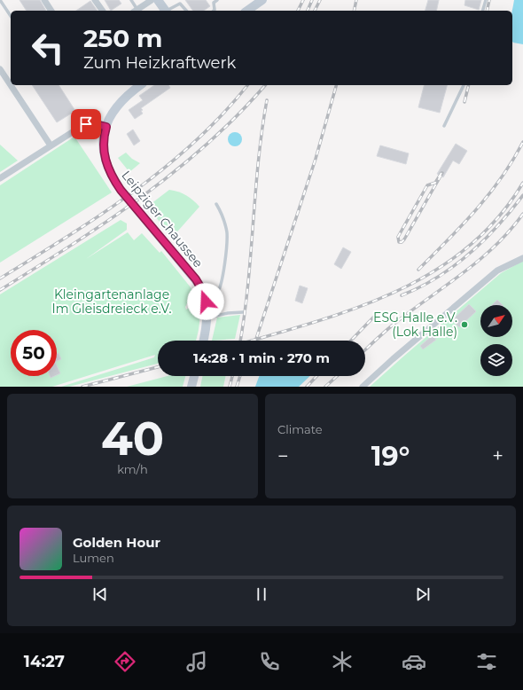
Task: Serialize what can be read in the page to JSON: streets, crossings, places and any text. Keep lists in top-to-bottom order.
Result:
{
  "streets": {
    "main road": ["Leipziger Chaussee"]
  },
  "parks": ["Kleingartenanlage Im Gleisdreieck e.V."],
  "places": ["ESG Halle e.V. (Lok Halle)"],
  "north": "top right",
  "page": {
    "turn": ["250 m", "Zum Heizkraftwerk"],
    "limit": "50",
    "trip": "14:28 · 1 min · 270 m",
    "tile": [
      ["40", "km/h"],
      "Climate"
    ],
    "heat": ["−", "19°", "+"],
    "song": ["Golden Hour", "Lumen"],
    "tabs": "14:27"
  }
}
